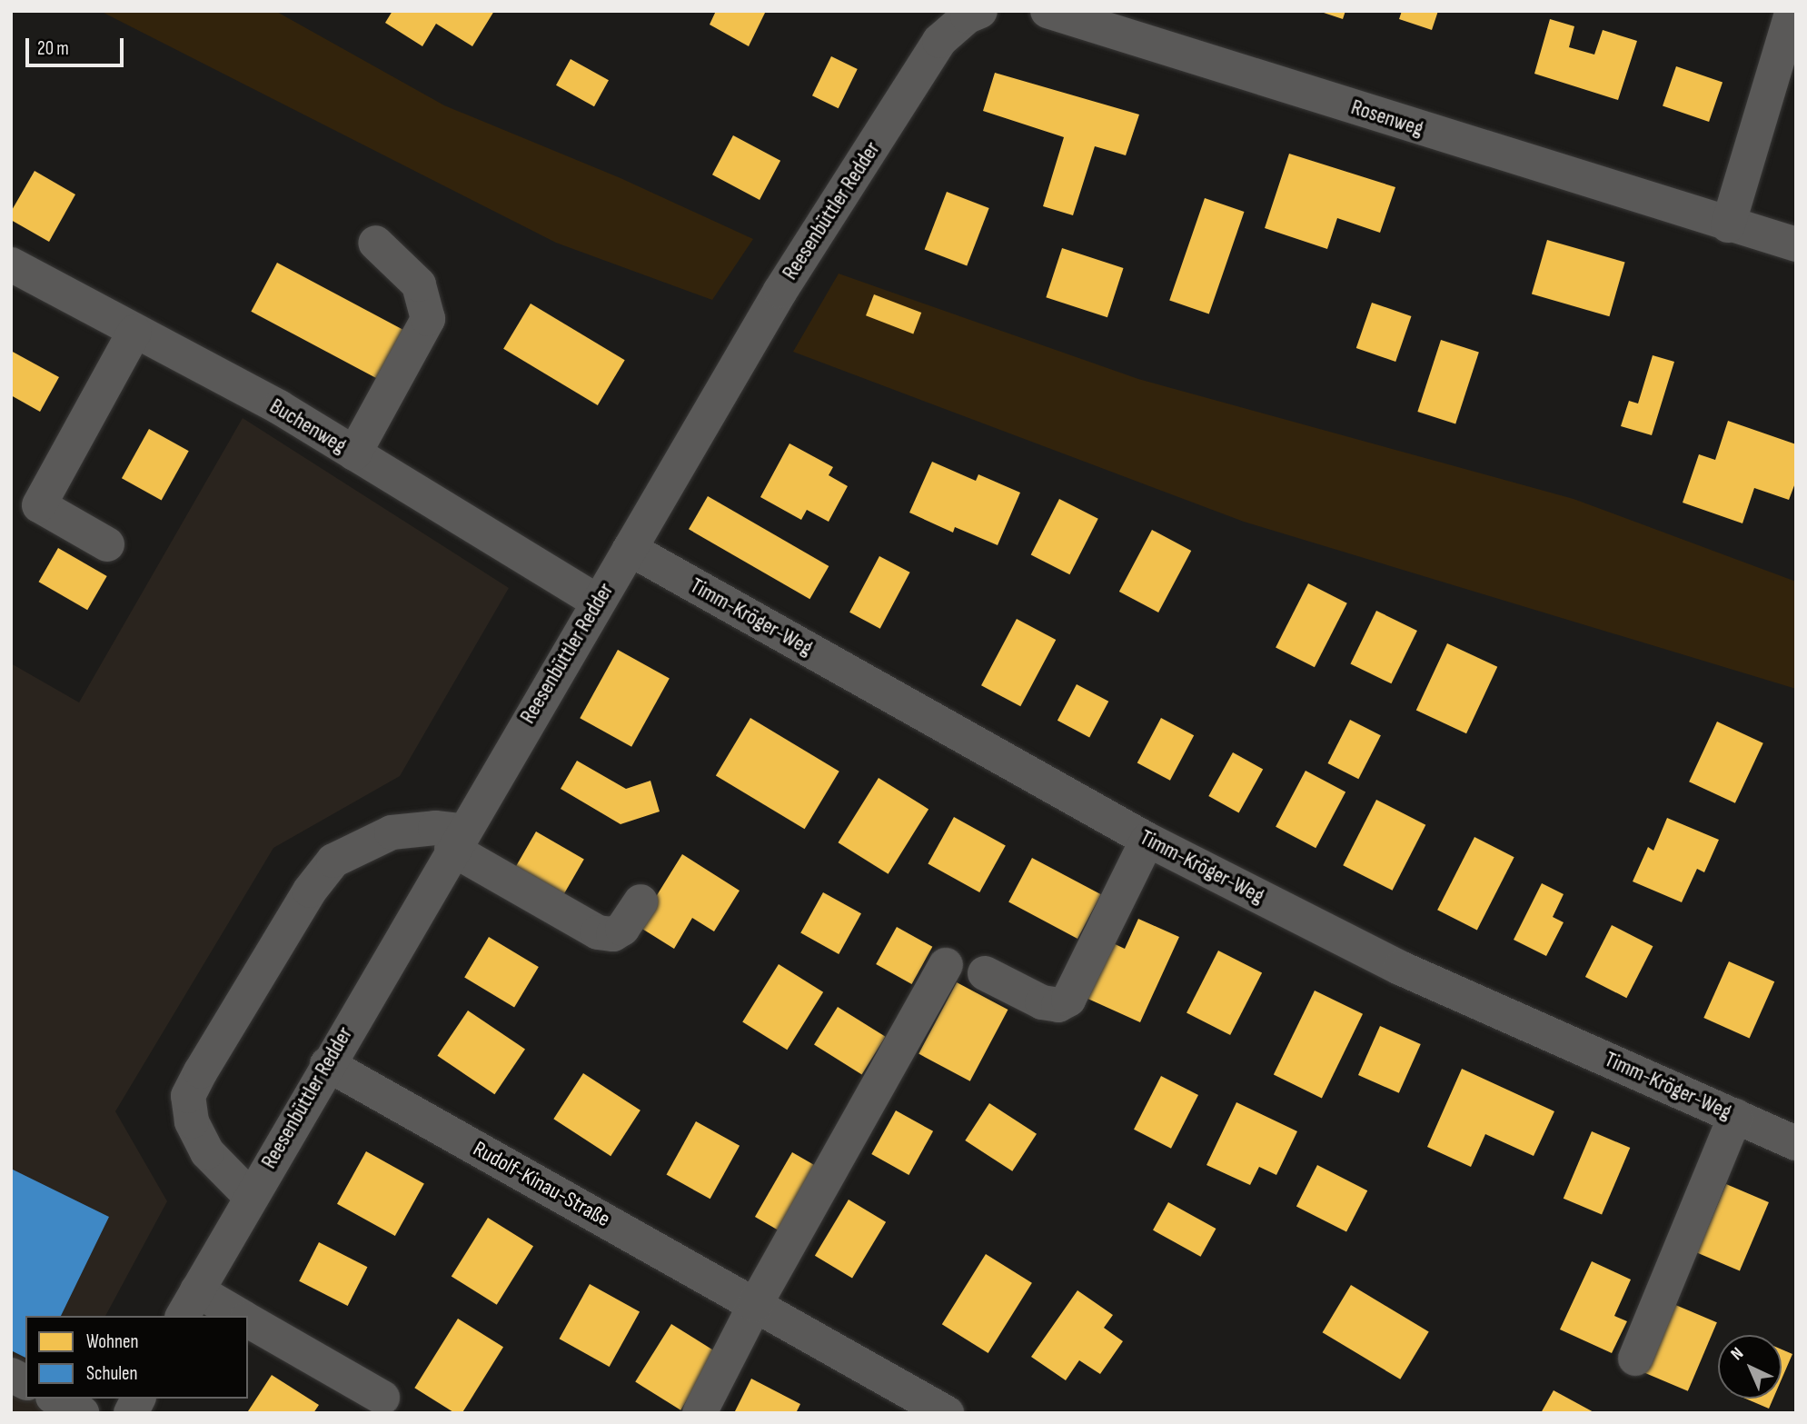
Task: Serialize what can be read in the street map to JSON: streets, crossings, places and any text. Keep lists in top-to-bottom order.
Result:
{
  "streets": {
    "street": [
      "Rosenweg",
      "Reesenbüttler Redder",
      "Buchenweg",
      "Timm-Kröger-Weg",
      "Rudolf-Kinau-Straße"
    ]
  },
  "crossings": [
    ["Reesenbüttler Redder", "Buchenweg"],
    ["Reesenbüttler Redder", "Timm-Kröger-Weg"],
    ["Reesenbüttler Redder", "Rudolf-Kinau-Straße"]
  ],
  "legend": ["Wohnen", "Schulen"],
  "scale_bar": "20 m",
  "north": "top left"
}
